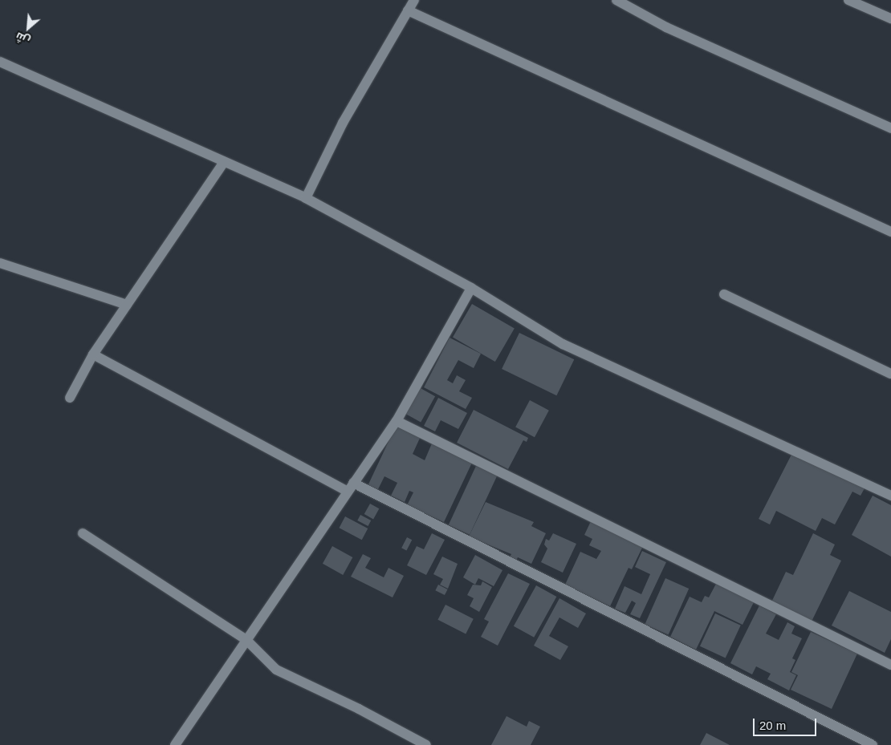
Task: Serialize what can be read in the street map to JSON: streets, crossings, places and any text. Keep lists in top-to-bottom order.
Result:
{
  "scale_bar": "20 m",
  "north": "bottom left"
}
